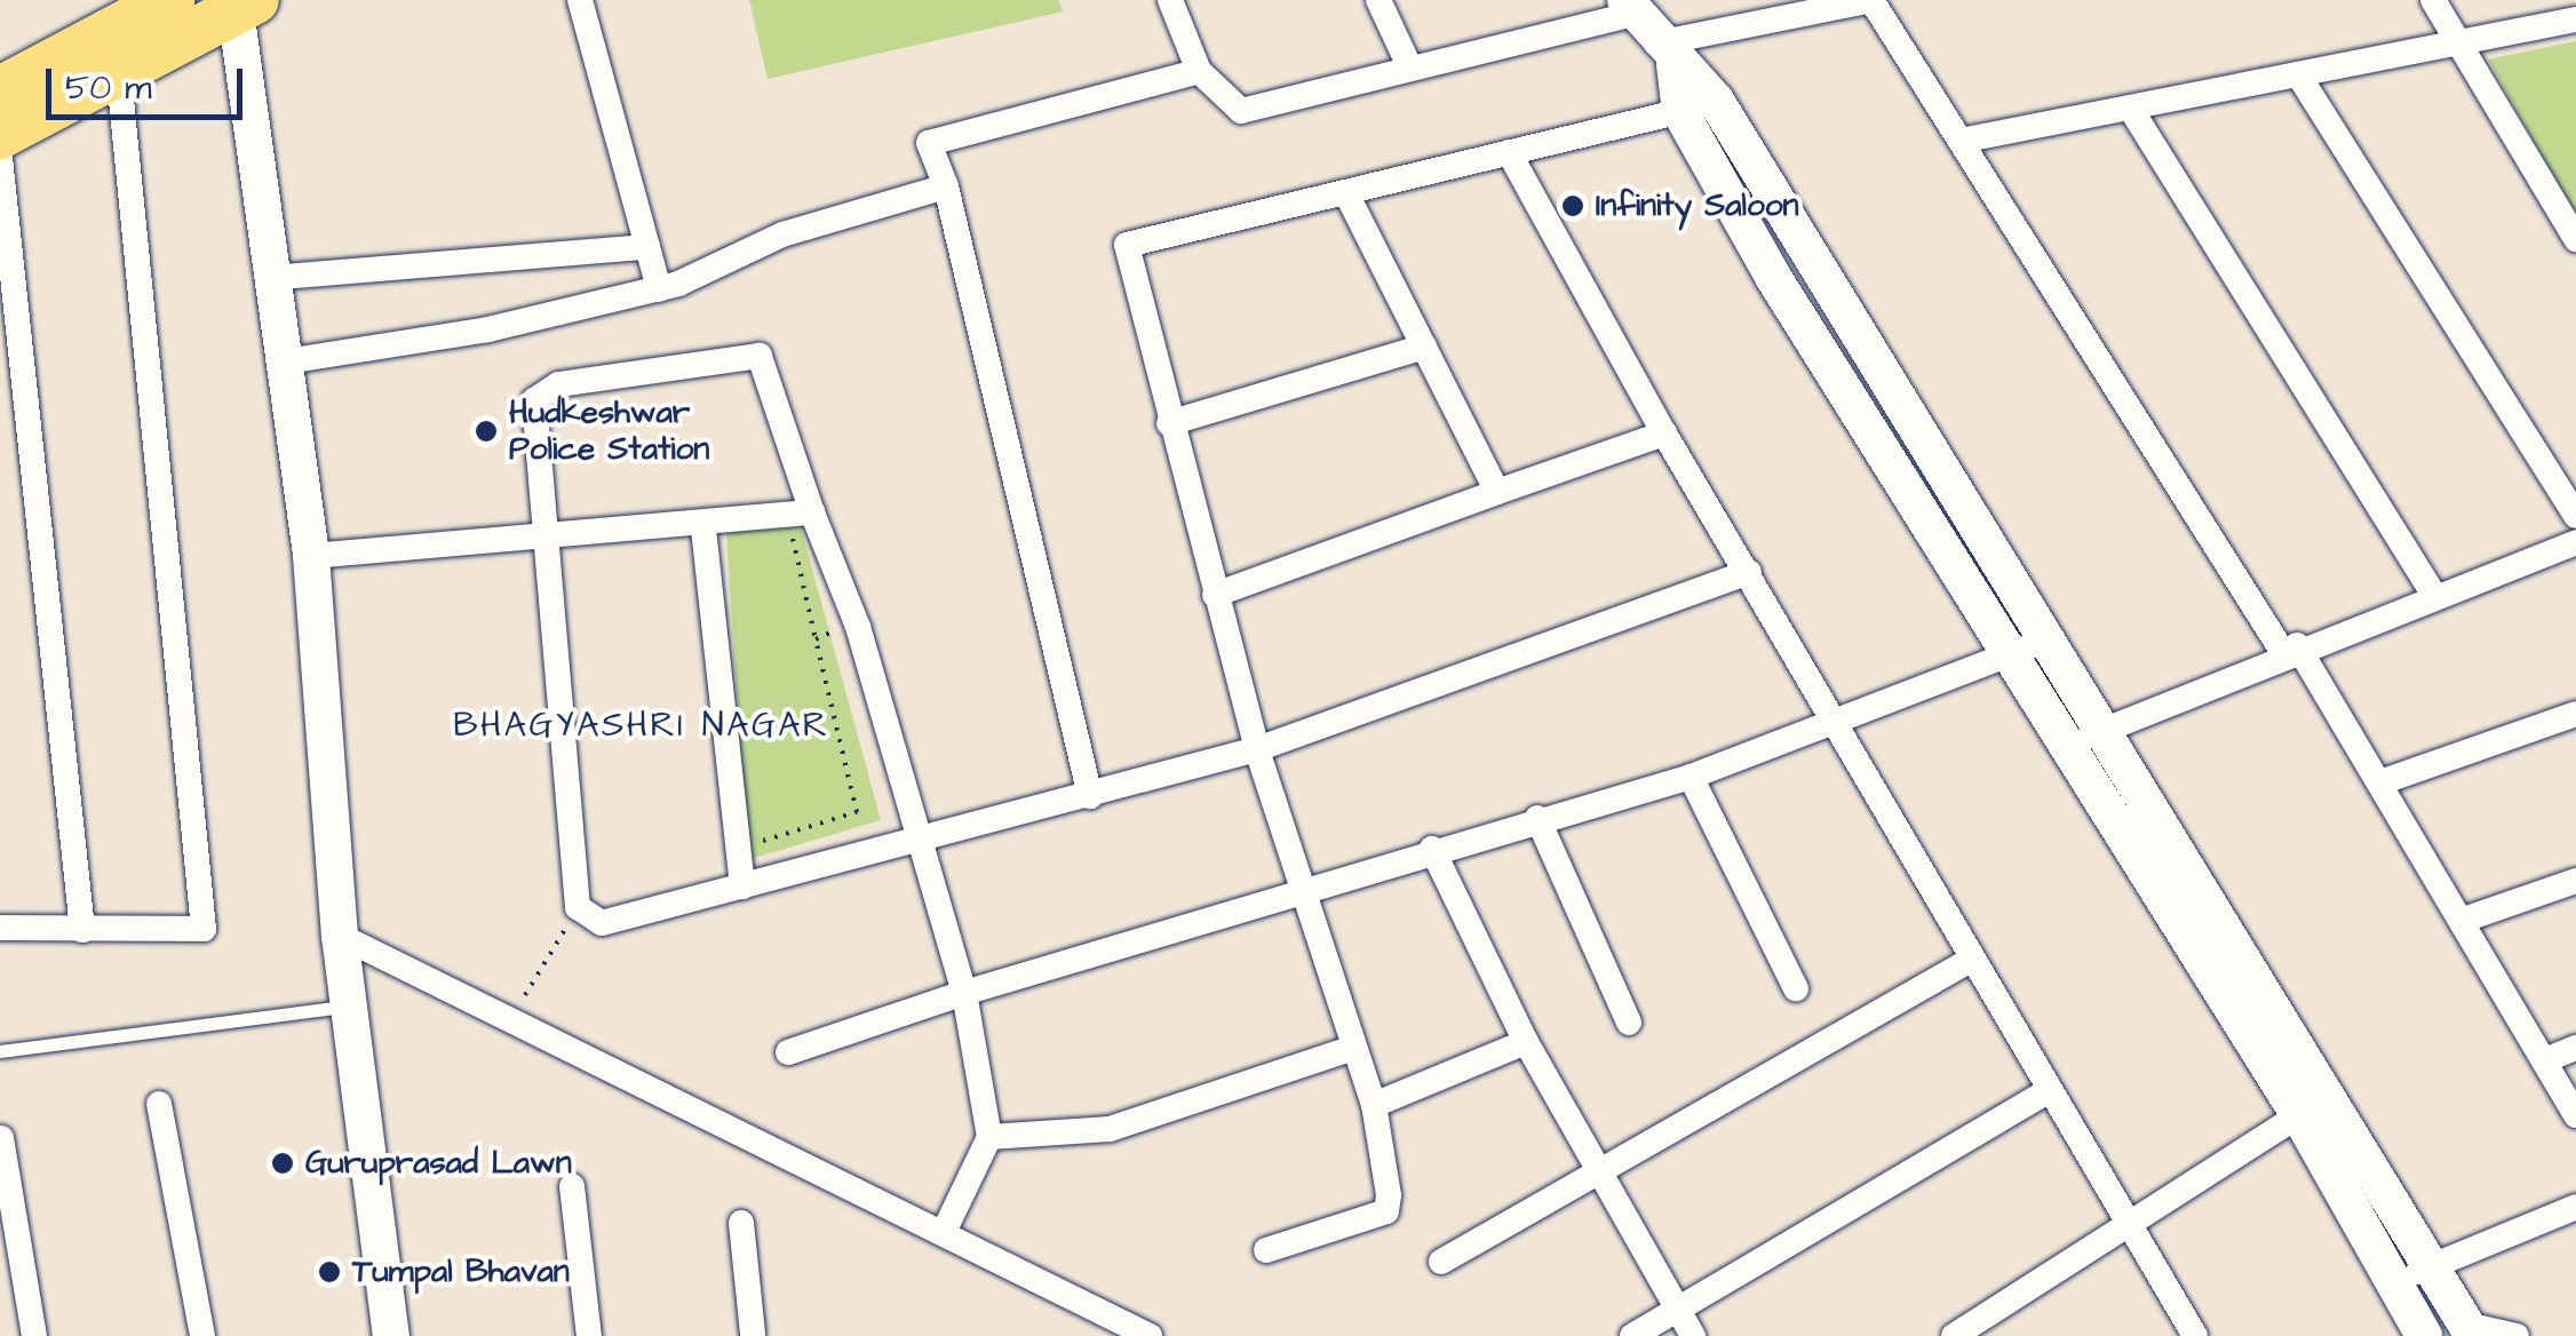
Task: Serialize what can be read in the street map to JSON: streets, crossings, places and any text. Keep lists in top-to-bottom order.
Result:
{
  "districts": ["BHAGYASHRI NAGAR"],
  "places": [
    "Infinity Saloon",
    "Hudkeshwar Police Station",
    "Guruprasad Lawn",
    "Tumpal Bhavan"
  ],
  "scale_bar": "50 m"
}
